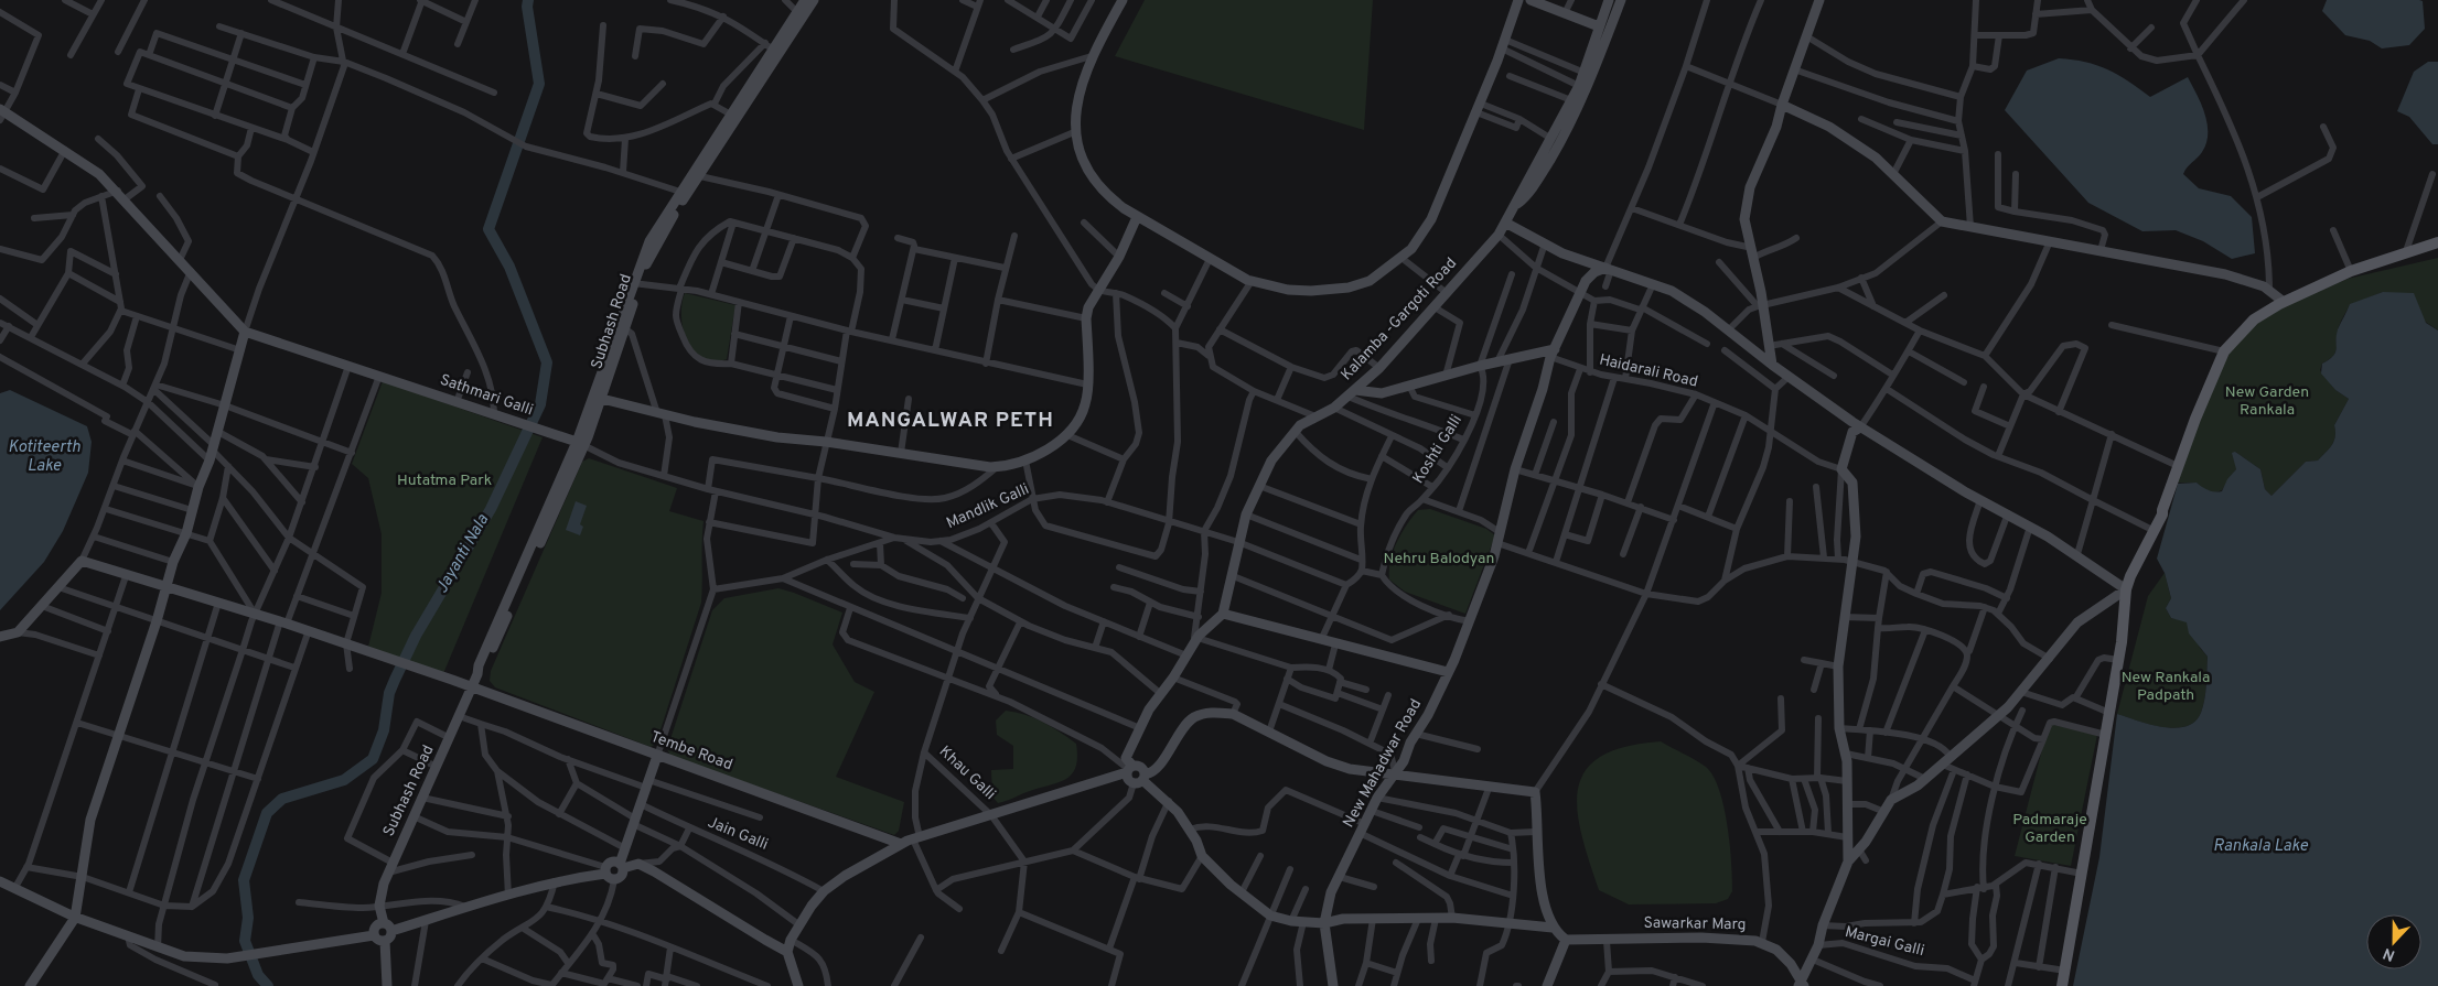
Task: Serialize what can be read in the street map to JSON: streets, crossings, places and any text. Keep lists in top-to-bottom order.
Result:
{
  "streets": {
    "street": [
      "Kalamba -Gargoti Road",
      "Subhash Road",
      "Haidarali Road",
      "Sathmari Galli",
      "Koshti Galli",
      "Mandlik Galli",
      "Tembe Road",
      "New Mahadwar Road",
      "Khau Galli",
      "Jain Galli",
      "Sawarkar Marg",
      "Margai Galli"
    ]
  },
  "crossings": [
    ["Kalamba -Gargoti Road", "Mandlik Galli"],
    ["Subhash Road", "Sathmari Galli"],
    ["Subhash Road", "Tembe Road"],
    ["Sathmari Galli", "Mandlik Galli"],
    ["Koshti Galli", "New Mahadwar Road"]
  ],
  "districts": ["MANGALWAR PETH"],
  "water": ["Kotiteerth Lake", "Jayanti Nala", "Rankala Lake"],
  "parks": [
    "New Garden Rankala",
    "Hutatma Park",
    "Nehru Balodyan",
    "New Rankala Padpath",
    "Padmaraje Garden"
  ],
  "north": "bottom"
}
